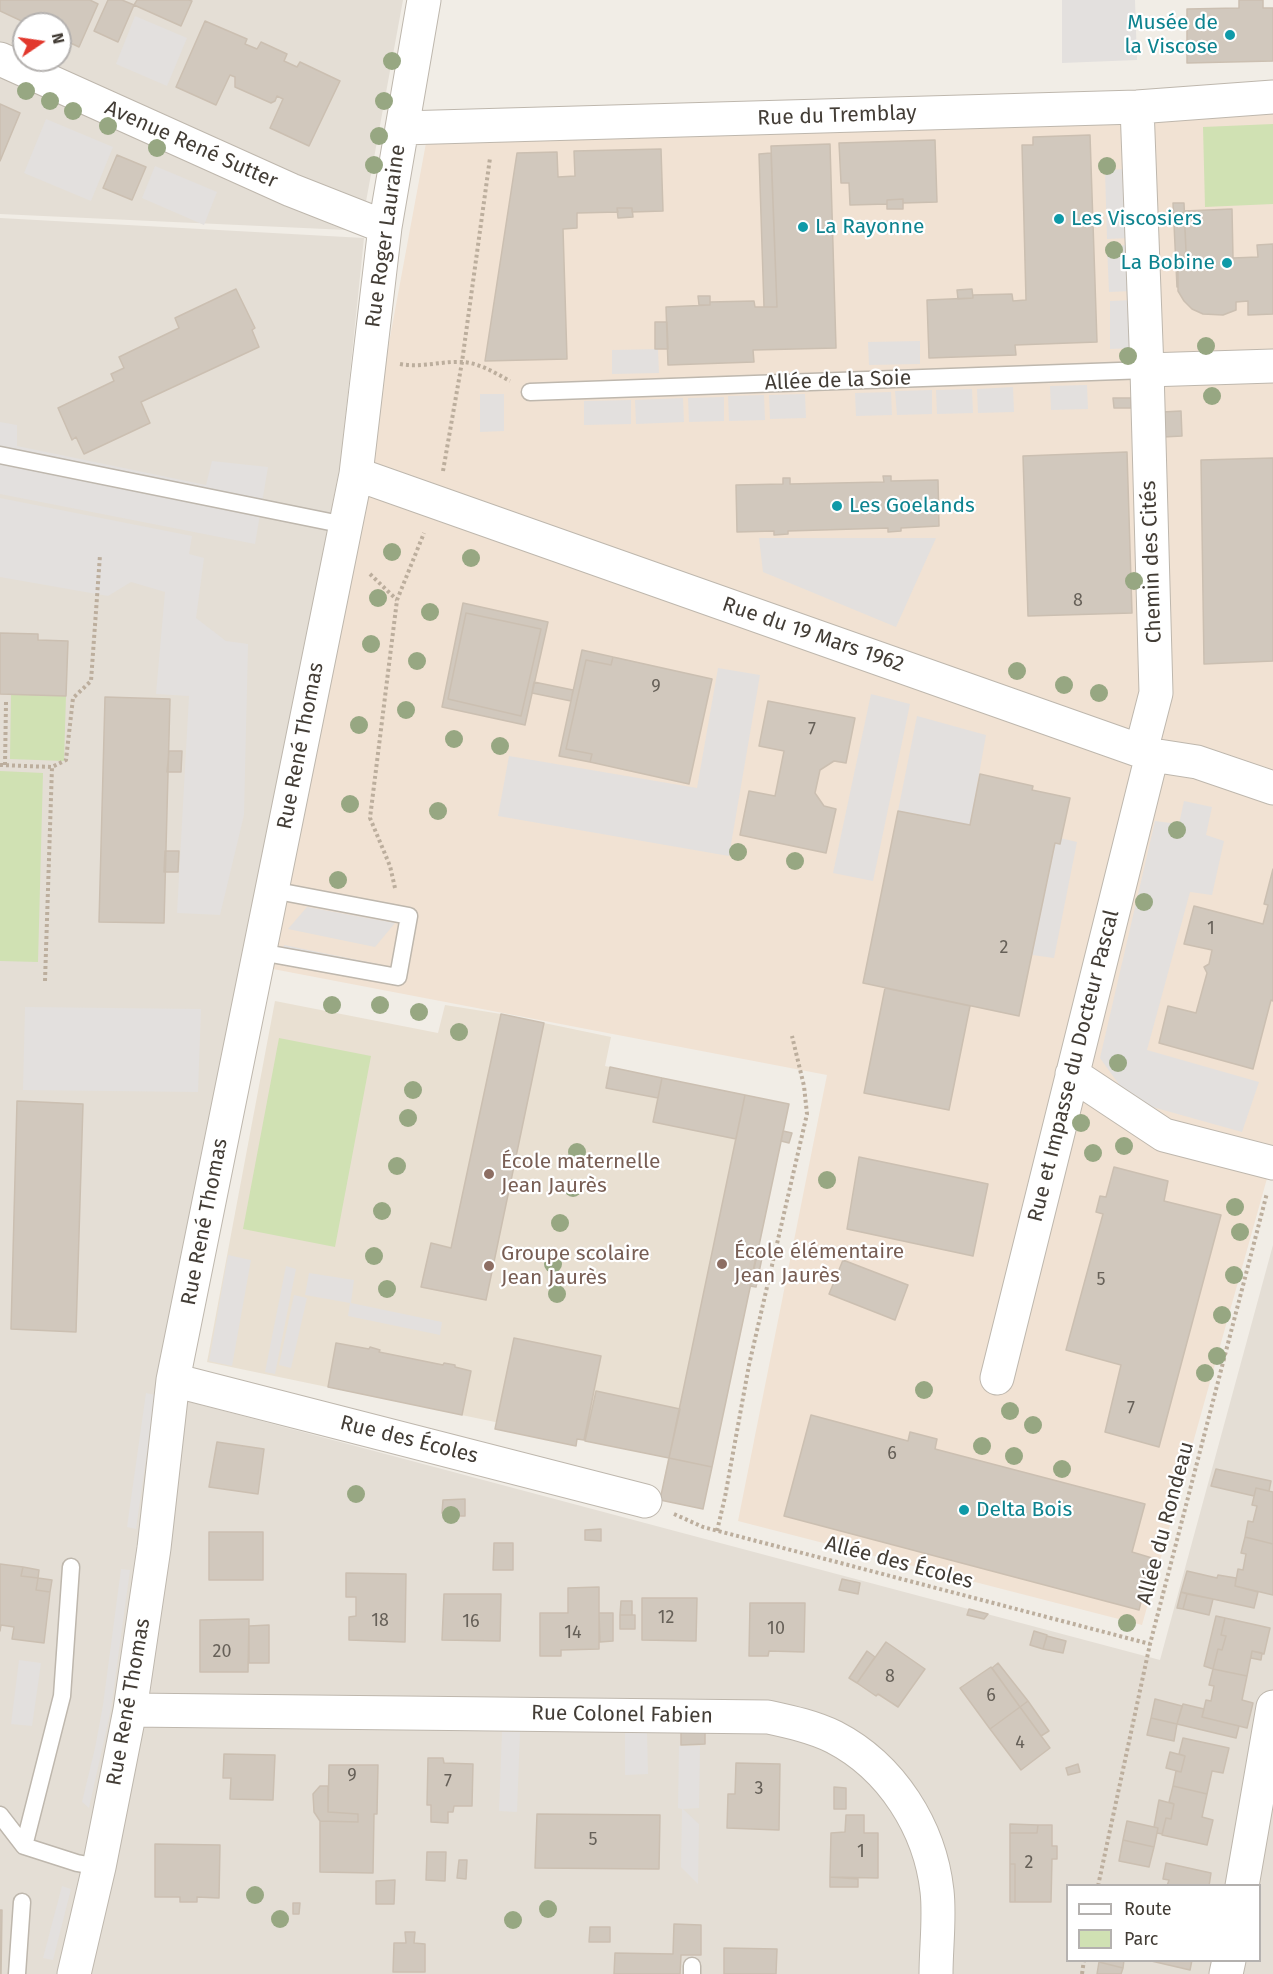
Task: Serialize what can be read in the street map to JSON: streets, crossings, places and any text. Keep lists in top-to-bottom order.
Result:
{
  "streets": {
    "street": [
      "Rue du Tremblay",
      "Avenue René Sutter",
      "Rue Roger Lauraine",
      "Chemin des Cités",
      "Rue du 19 Mars 1962",
      "Rue René Thomas",
      "Rue et Impasse du Docteur Pascal",
      "Rue des Écoles",
      "Rue Colonel Fabien"
    ],
    "lane": ["Allée de la Soie"],
    "path": ["Allée du Rondeau", "Allée des Écoles"]
  },
  "crossings": [
    ["Rue du Tremblay", "Rue Roger Lauraine"],
    ["Rue du Tremblay", "Chemin des Cités"],
    ["Avenue René Sutter", "Rue Roger Lauraine"],
    ["Rue Roger Lauraine", "Rue du 19 Mars 1962"],
    ["Rue Roger Lauraine", "Rue René Thomas"],
    ["Allée de la Soie", "Chemin des Cités"],
    ["Chemin des Cités", "Rue du 19 Mars 1962"],
    ["Chemin des Cités", "Rue et Impasse du Docteur Pascal"],
    ["Rue du 19 Mars 1962", "Rue René Thomas"],
    ["Rue du 19 Mars 1962", "Rue et Impasse du Docteur Pascal"],
    ["Rue René Thomas", "Rue des Écoles"],
    ["Rue René Thomas", "Rue Colonel Fabien"],
    ["Rue des Écoles", "Allée des Écoles"],
    ["Allée du Rondeau", "Allée des Écoles"]
  ],
  "places": [
    "Musée de la Viscose",
    "Les Viscosiers",
    "La Rayonne",
    "La Bobine",
    "Les Goelands",
    "École maternelle Jean Jaurès",
    "École élémentaire Jean Jaurès",
    "Groupe scolaire Jean Jaurès",
    "Delta Bois"
  ],
  "house_numbers": [
    "8",
    "9",
    "7",
    "1",
    "2",
    "5",
    "7",
    "6",
    "12",
    "18",
    "16",
    "10",
    "14",
    "20",
    "8",
    "6",
    "4",
    "9",
    "7",
    "3",
    "5",
    "1",
    "2"
  ],
  "legend": ["Route", "Parc"],
  "north": "right"
}
